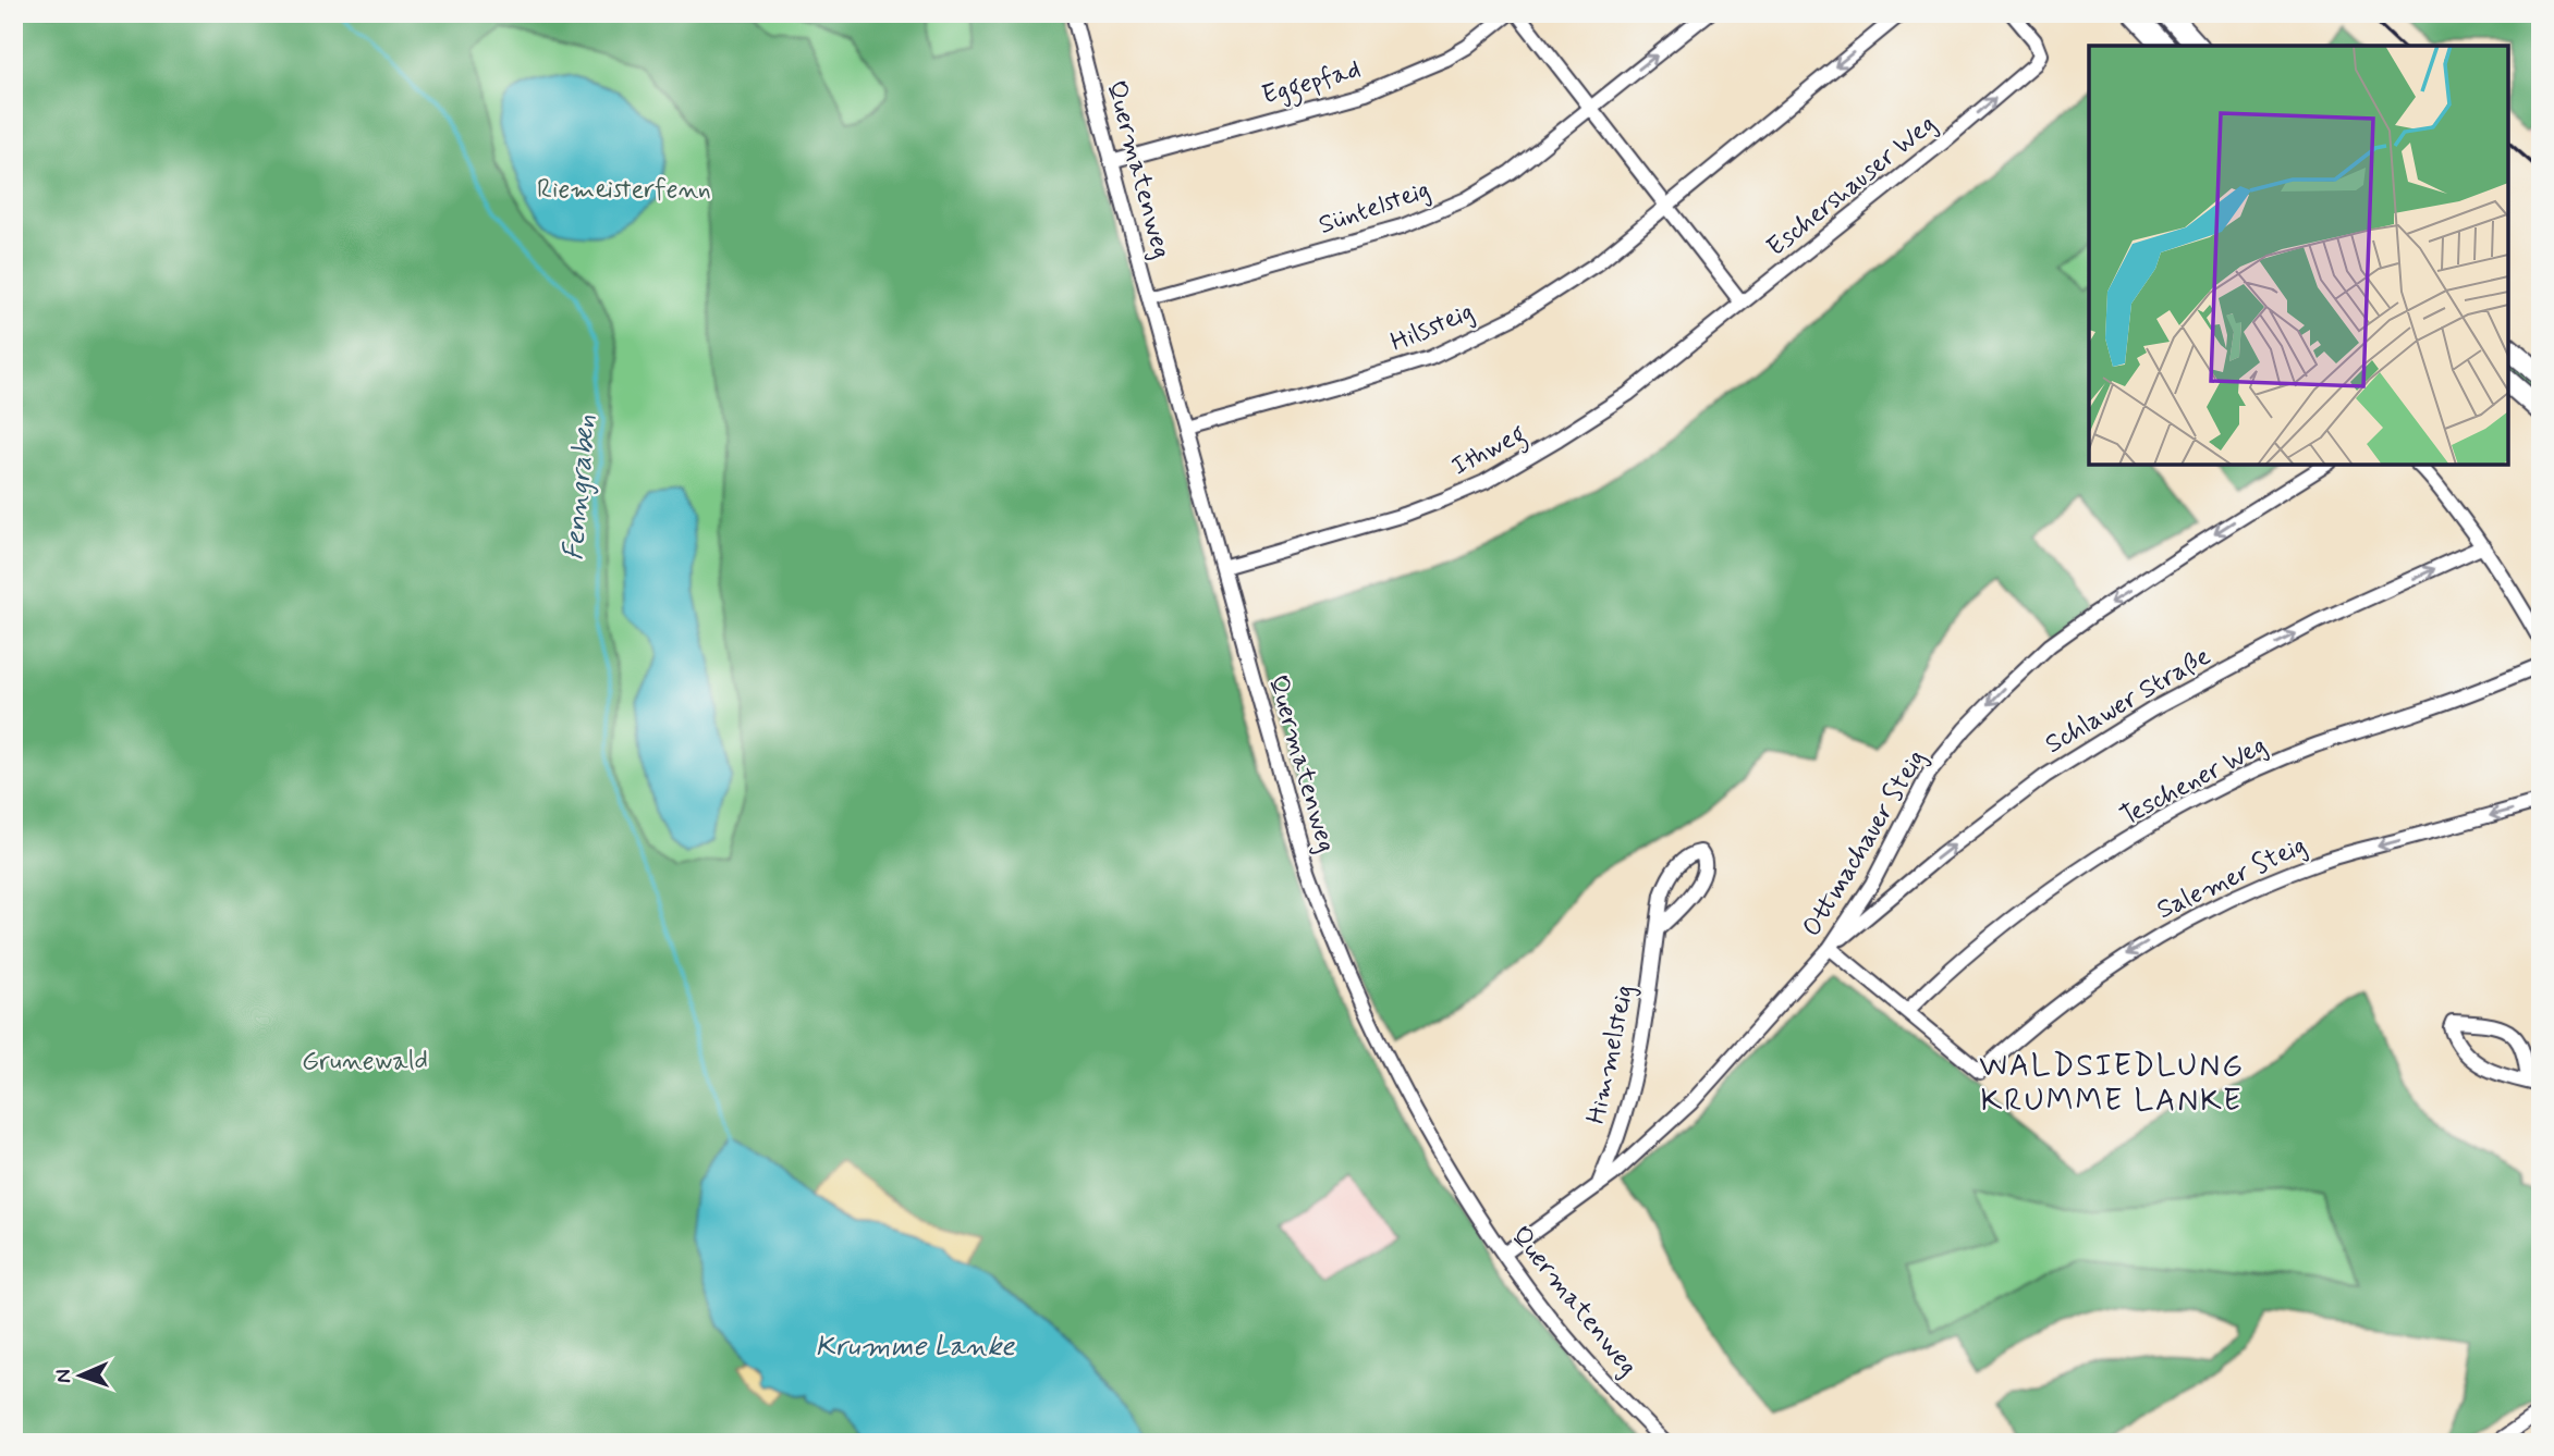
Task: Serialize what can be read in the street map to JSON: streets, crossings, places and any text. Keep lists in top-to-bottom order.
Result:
{
  "streets": {
    "street": [
      "Eggepfad",
      "Quermatenweg",
      "Eschershauser Weg",
      "Süntelsteig",
      "Hilssteig",
      "Ithweg",
      "Schlawer Straße",
      "Teschener Weg",
      "Ottmachauer Steig",
      "Salemer Steig",
      "Himmelsteig"
    ]
  },
  "crossings": [
    ["Eggepfad", "Quermatenweg"],
    ["Quermatenweg", "Süntelsteig"],
    ["Quermatenweg", "Hilssteig"],
    ["Quermatenweg", "Ithweg"],
    ["Quermatenweg", "Ottmachauer Steig"],
    ["Eschershauser Weg", "Ithweg"],
    ["Schlawer Straße", "Ottmachauer Steig"],
    ["Teschener Weg", "Salemer Steig"],
    ["Ottmachauer Steig", "Himmelsteig"]
  ],
  "one_way": [
    "Eschershauser Weg",
    "Schlawer Straße",
    "Ottmachauer Steig",
    "Salemer Steig"
  ],
  "districts": ["WALDSIEDLUNG KRUMME LANKE"],
  "water": ["Fenngraben", "Krumme Lanke"],
  "parks": ["Riemeisterfenn", "Grunewald"],
  "north": "left"
}
